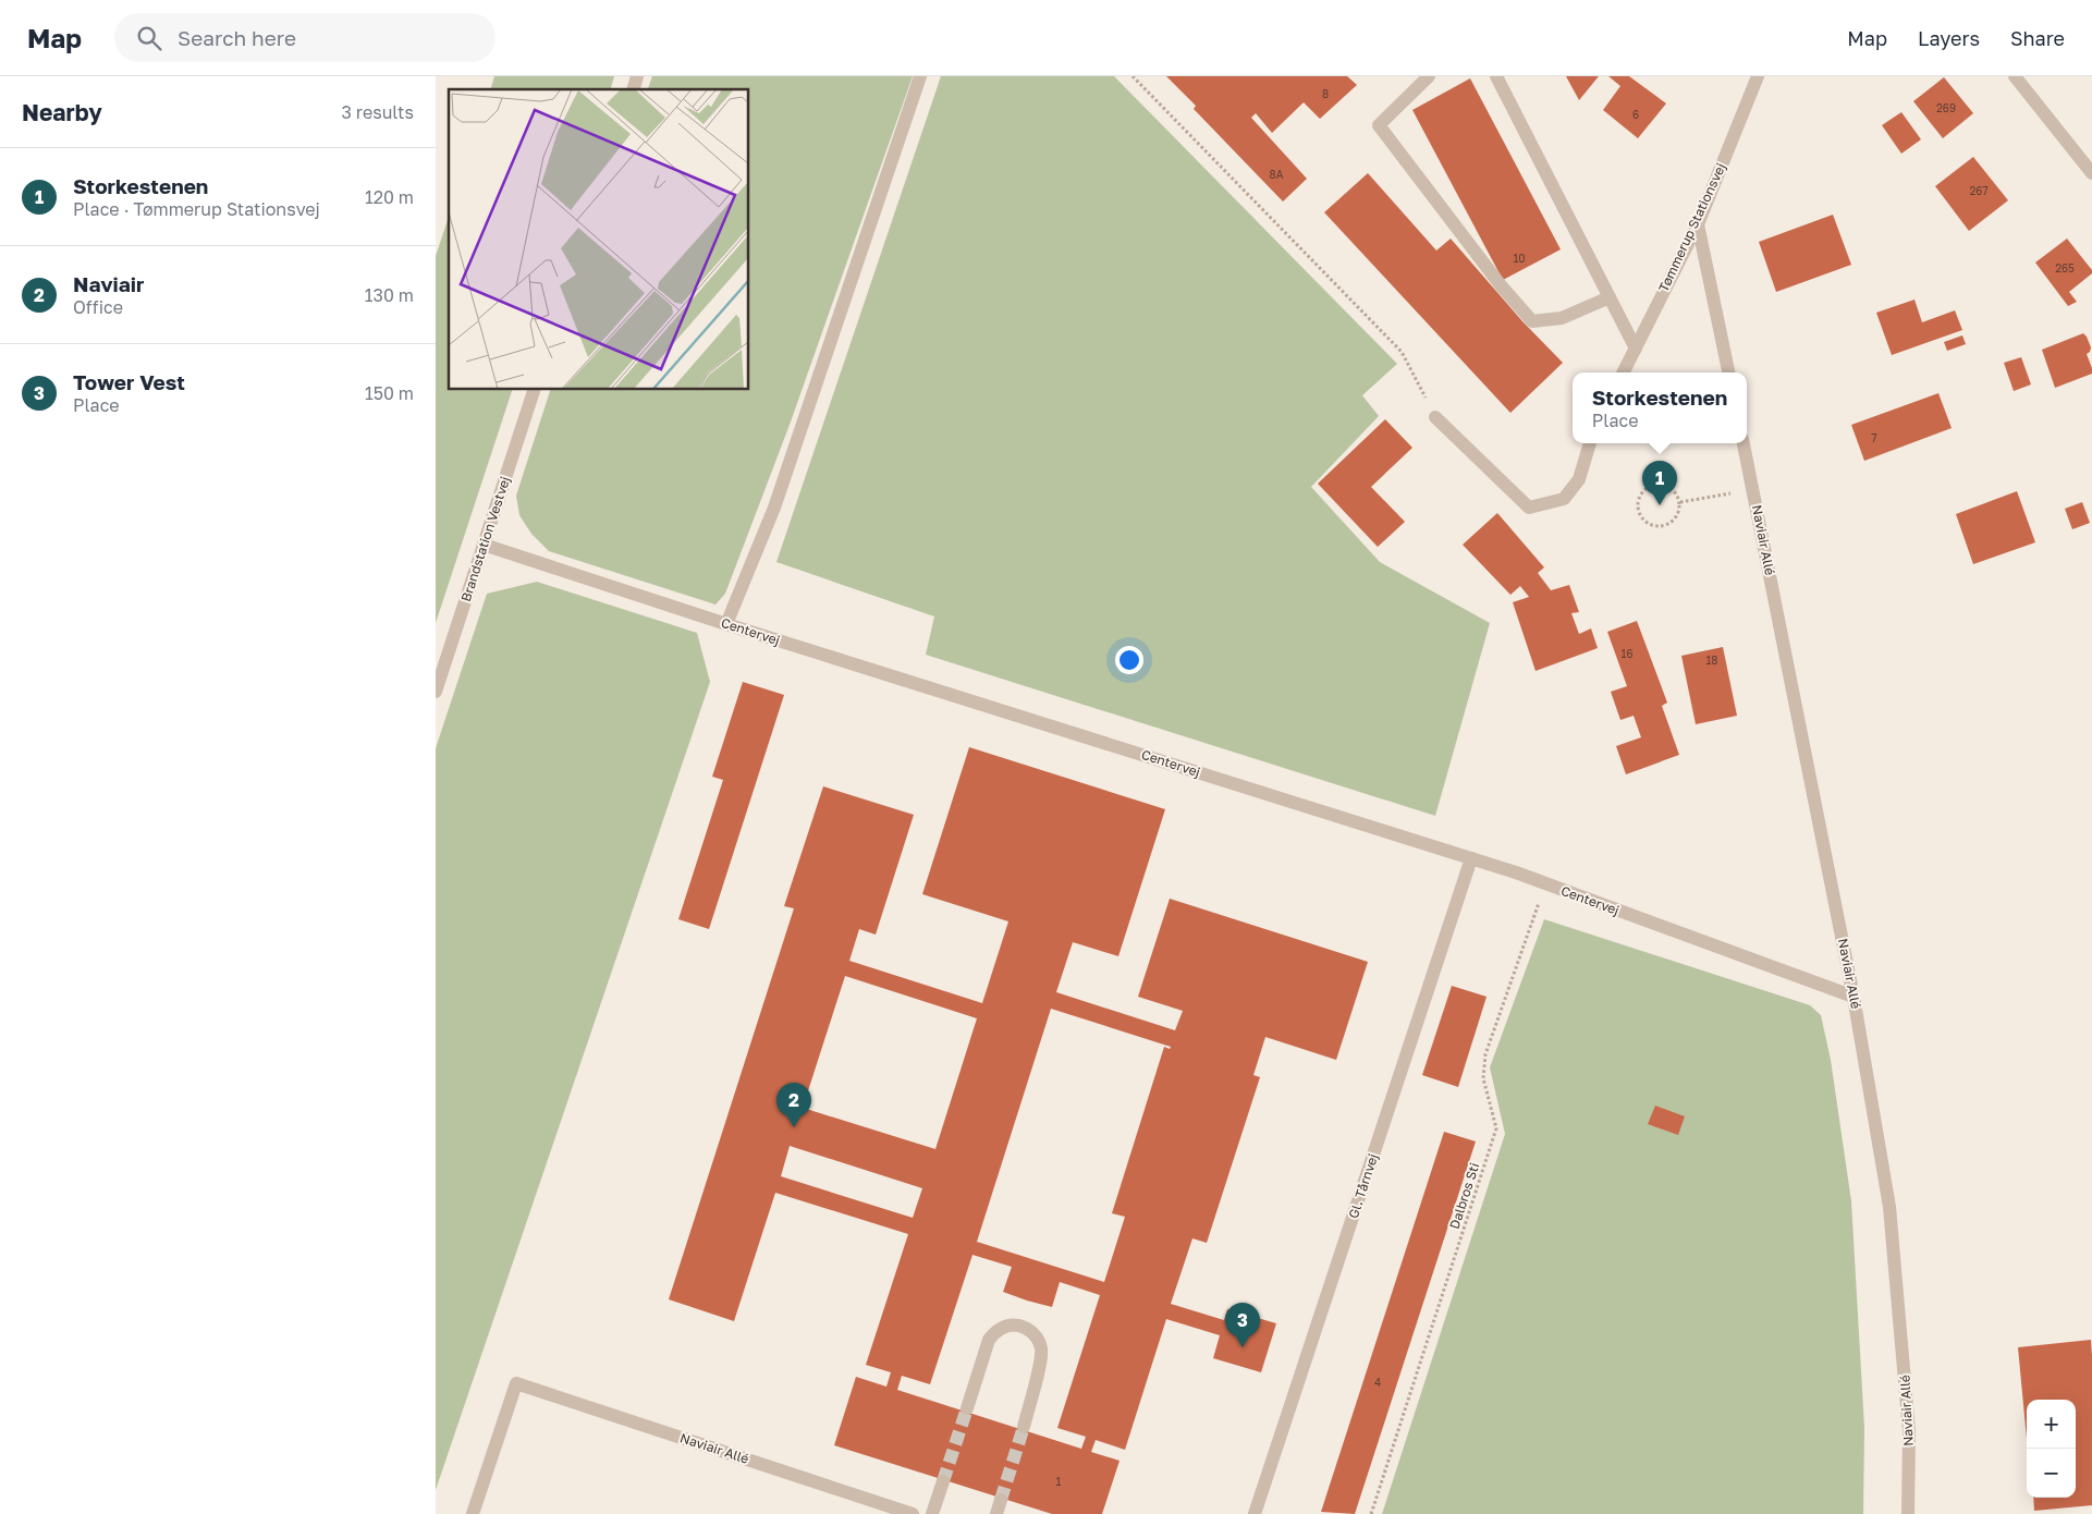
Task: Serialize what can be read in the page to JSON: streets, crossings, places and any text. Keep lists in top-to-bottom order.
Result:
{
  "streets": {
    "street": [
      "Tømmerup Stationsvej",
      "Brandstation Vestvej",
      "Naviair Allé",
      "Centervej",
      "Gl. Tårnvej"
    ],
    "path": ["Dalbros Sti"]
  },
  "crossings": [
    ["Brandstation Vestvej", "Centervej"],
    ["Naviair Allé", "Centervej"],
    ["Centervej", "Gl. Tårnvej"],
    ["Centervej", "Dalbros Sti"]
  ],
  "house_numbers": [
    "8",
    "269",
    "6",
    "8A",
    "267",
    "10",
    "265",
    "7",
    "16",
    "18",
    "4",
    "1"
  ],
  "page": {
    "header": "Map",
    "search": "Search here",
    "nav": ["Map", "Layers", "Share"],
    "heading": ["Nearby", "3 results"],
    "list": [
      {
        "mark": "1",
        "name": "Storkestenen",
        "note": "Place · Tømmerup Stationsvej",
        "value": "120 m"
      },
      {
        "mark": "2",
        "name": "Naviair",
        "note": "Office",
        "value": "130 m"
      },
      {
        "mark": "3",
        "name": "Tower Vest",
        "note": "Place",
        "value": "150 m"
      }
    ],
    "popup": ["Storkestenen", "Place"],
    "pins": ["1", "2", "3"],
    "map_buttons": ["+", "−"]
  }
}
